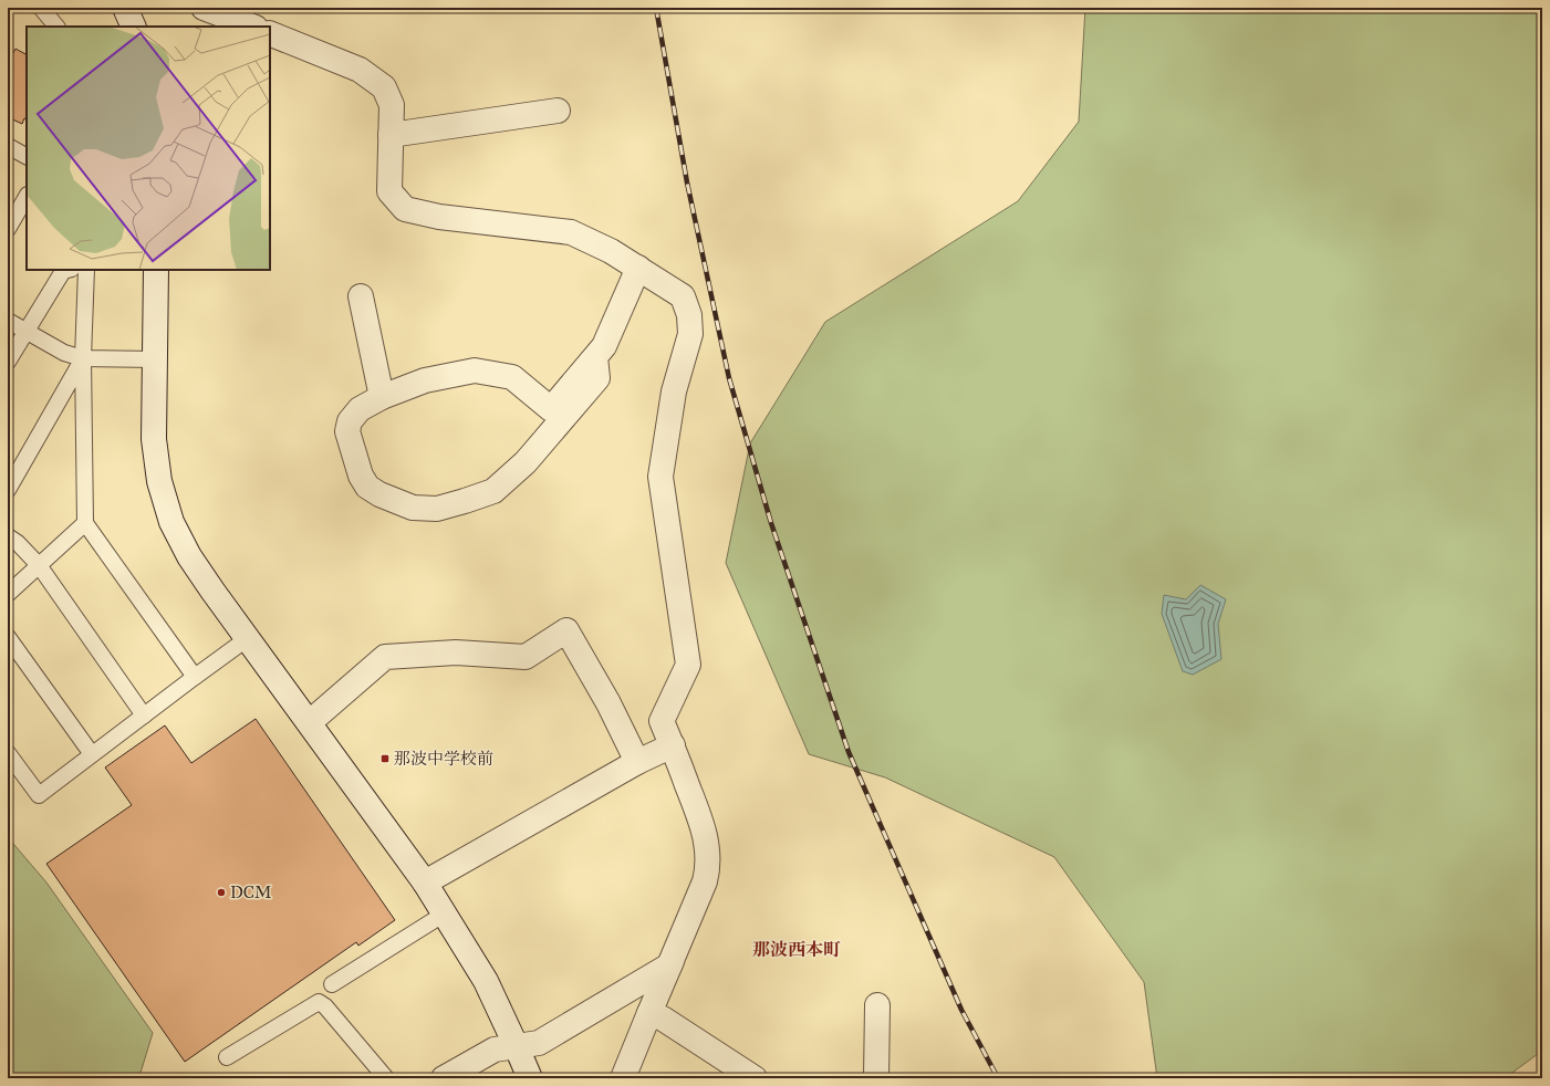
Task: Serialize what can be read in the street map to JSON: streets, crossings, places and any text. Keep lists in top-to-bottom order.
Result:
{
  "districts": ["那波西本町"],
  "places": {
    "transit": ["那波中学校前"],
    "other": ["DCM"]
  }
}
